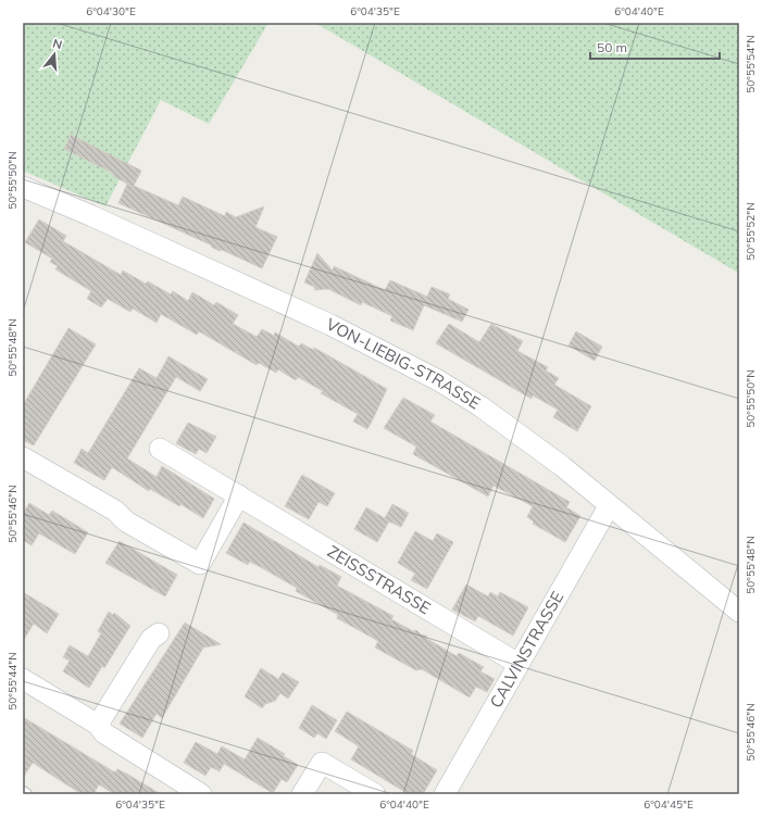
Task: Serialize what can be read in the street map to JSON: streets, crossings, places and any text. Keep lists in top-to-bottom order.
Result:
{
  "streets": {
    "street": ["VON-LIEBIG-STRASSE", "ZEISSSTRASSE", "CALVINSTRASSE"]
  },
  "crossings": [
    ["VON-LIEBIG-STRASSE", "CALVINSTRASSE"],
    ["ZEISSSTRASSE", "CALVINSTRASSE"]
  ],
  "scale_bar": "50 m",
  "north": "top",
  "coordinates": [
    "6°04'30\"E",
    "6°04'35\"E",
    "6°04'40\"E",
    "50°55'54\"N",
    "50°55'50\"N",
    "50°55'52\"N",
    "50°55'48\"N",
    "50°55'46\"N",
    "50°55'44\"N",
    "6°04'45\"E"
  ]
}
